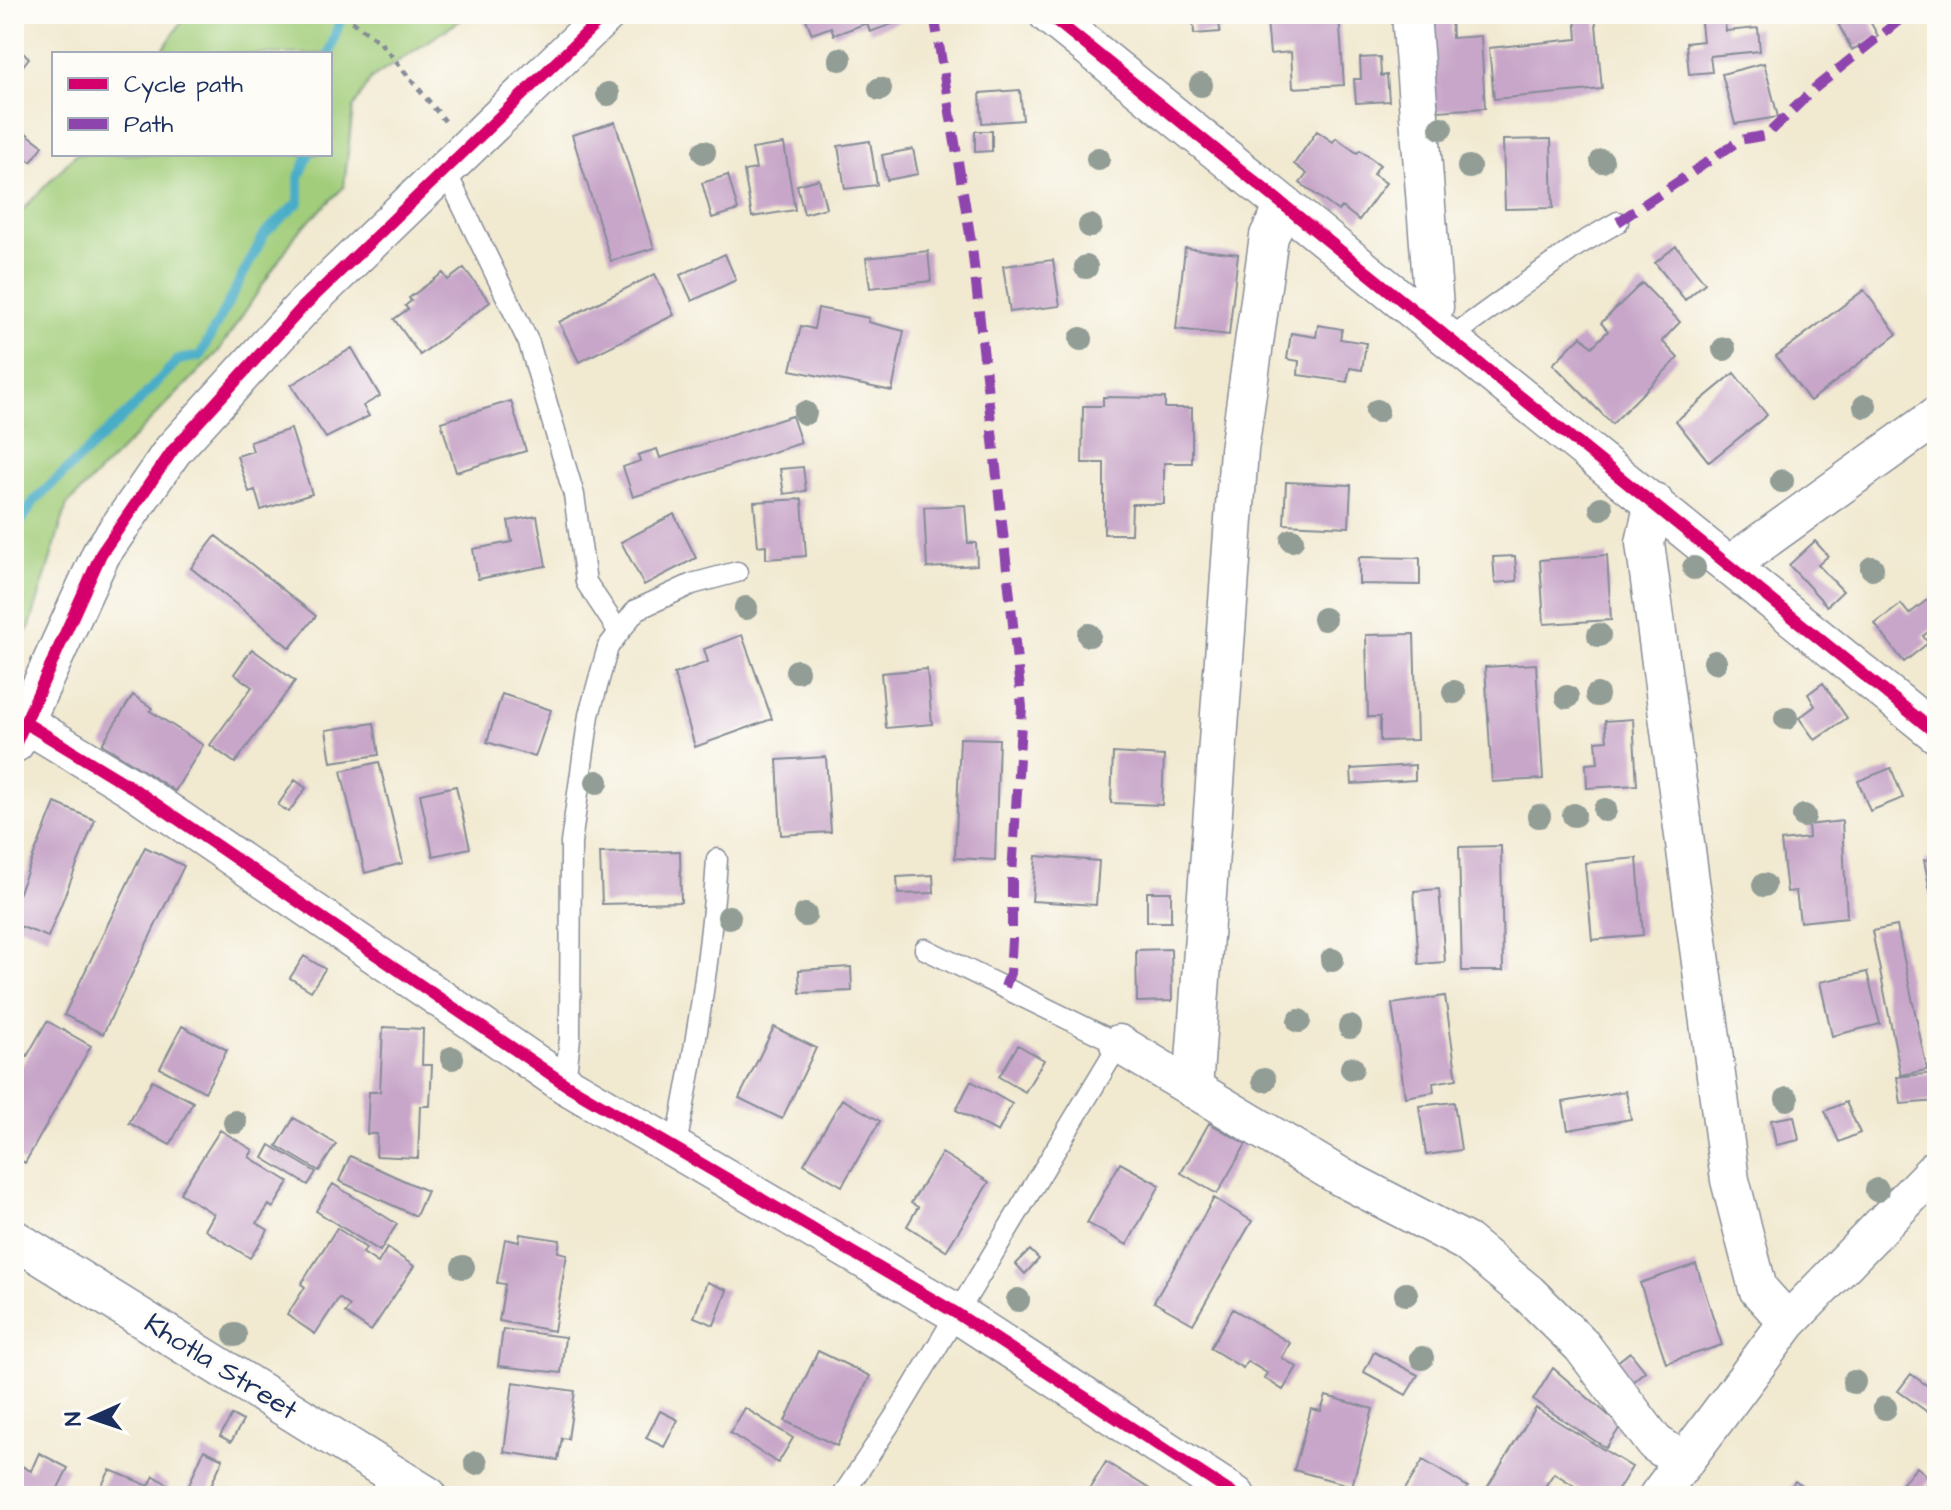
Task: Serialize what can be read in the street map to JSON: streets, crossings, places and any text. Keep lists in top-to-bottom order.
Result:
{
  "streets": {
    "street": ["Khotla Street"]
  },
  "legend": ["Cycle path", "Path"],
  "north": "left"
}
